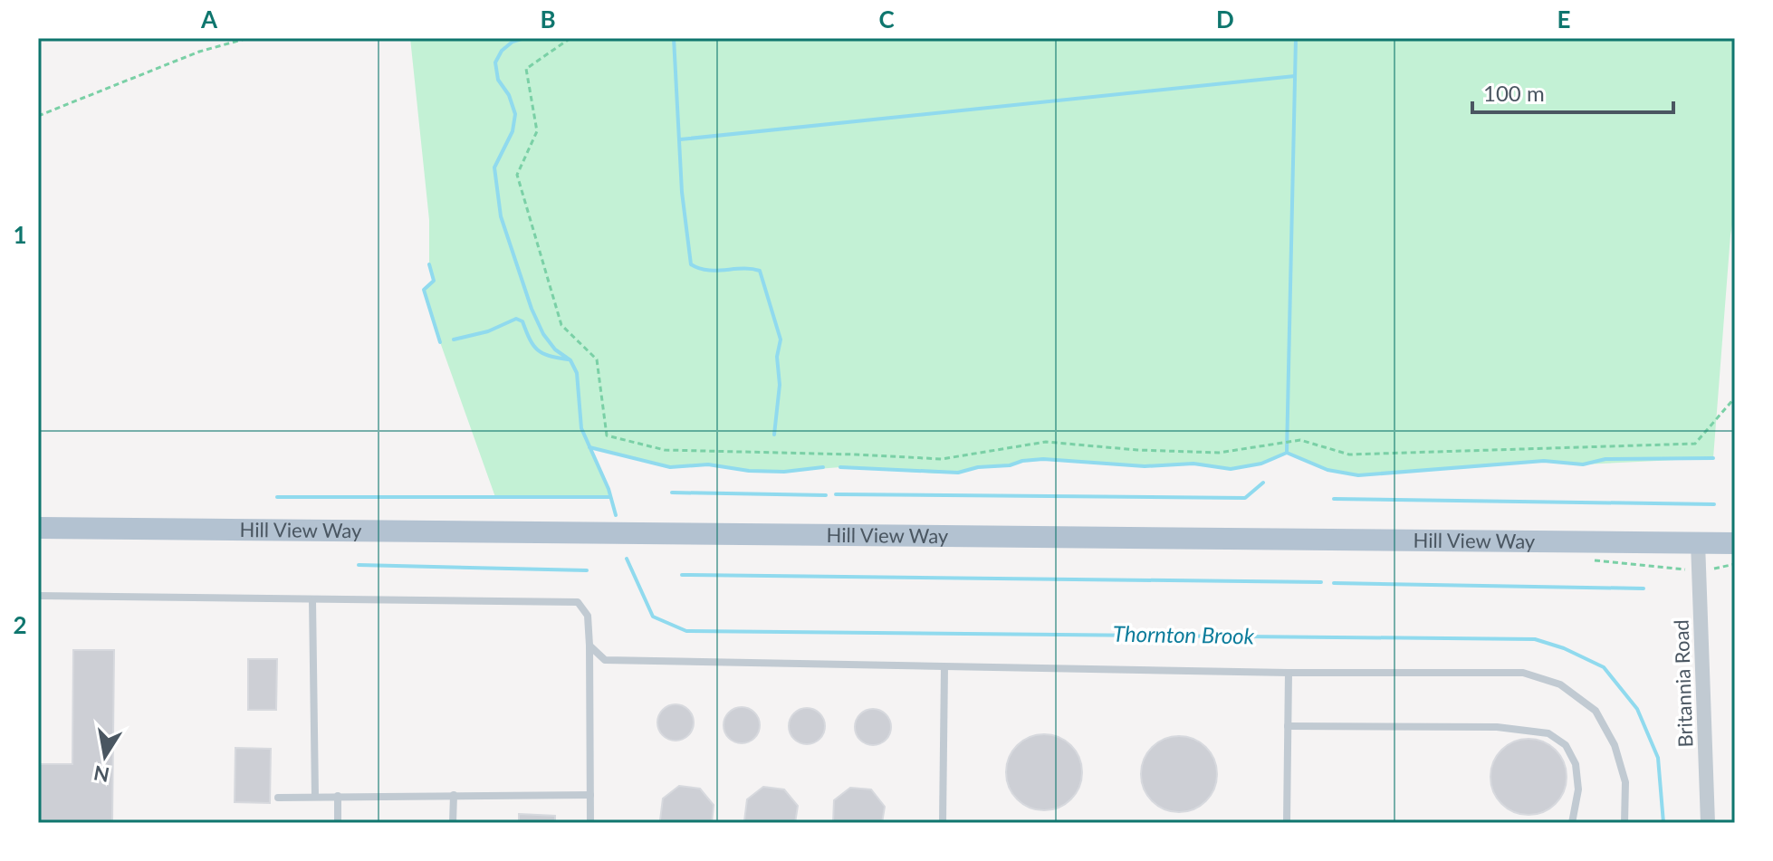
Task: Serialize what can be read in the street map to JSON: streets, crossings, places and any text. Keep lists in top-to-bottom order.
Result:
{
  "streets": {
    "main road": ["Hill View Way"],
    "street": ["Britannia Road"]
  },
  "crossings": [
    ["Hill View Way", "Britannia Road"]
  ],
  "water": ["Thornton Brook"],
  "scale_bar": "100 m",
  "north": "bottom",
  "grid": {
    "columns": [
      "A",
      "B",
      "C",
      "D",
      "E"
    ],
    "rows": ["1", "2"]
  }
}
